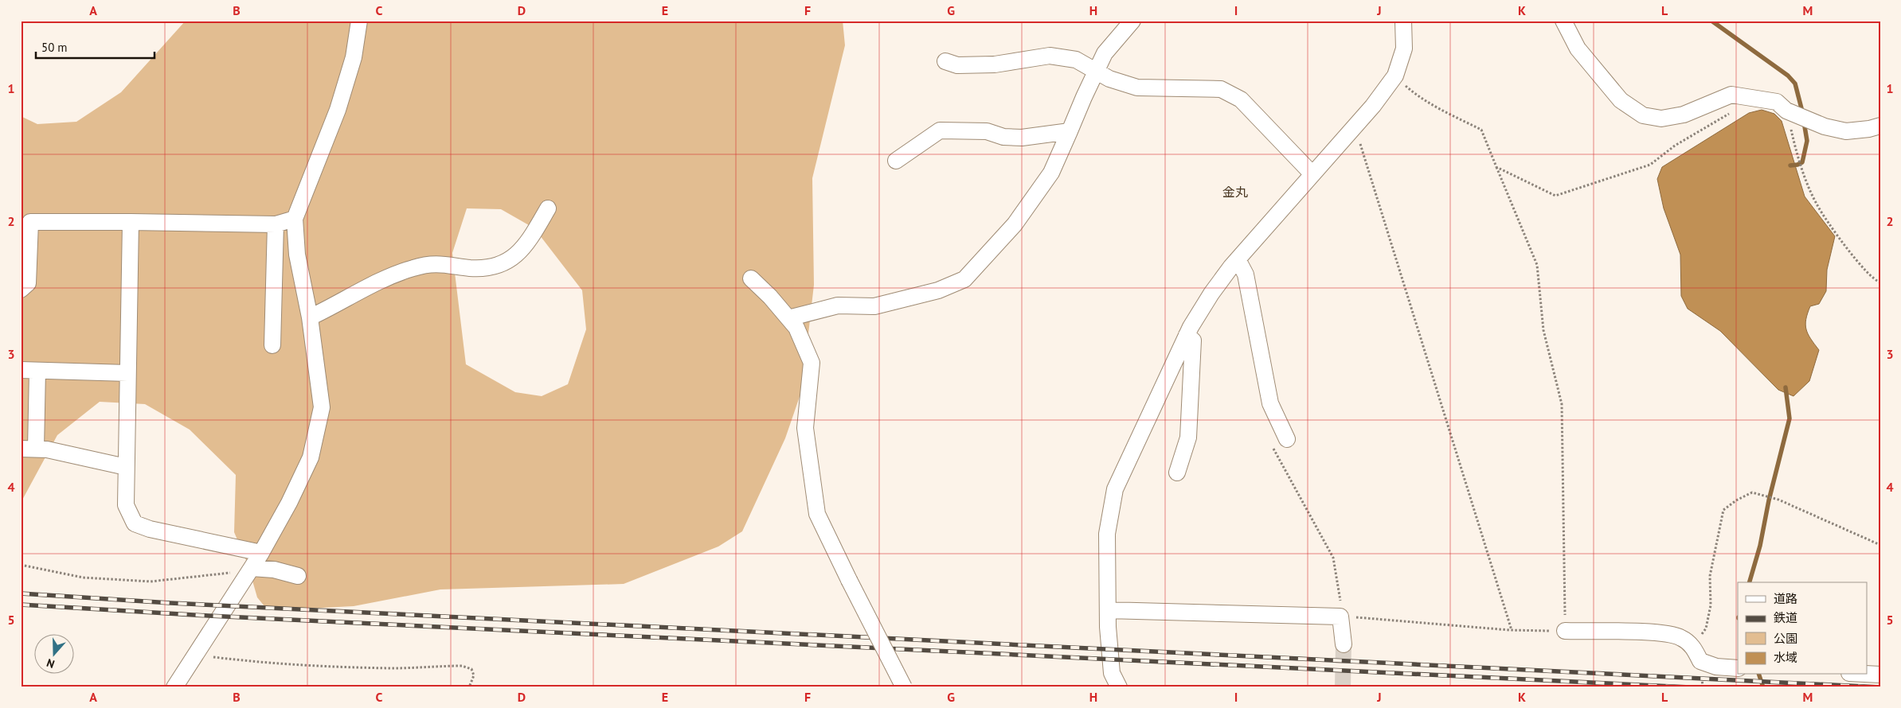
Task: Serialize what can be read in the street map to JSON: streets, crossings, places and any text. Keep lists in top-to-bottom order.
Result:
{
  "districts": ["金丸"],
  "legend": [
    "道路",
    "鉄道",
    "公園",
    "水域"
  ],
  "scale_bar": "50 m",
  "north": "bottom",
  "grid": {
    "columns": [
      "A",
      "B",
      "C",
      "D",
      "E",
      "F",
      "G",
      "H",
      "I",
      "J",
      "K",
      "L",
      "M"
    ],
    "rows": [
      "1",
      "2",
      "3",
      "4",
      "5"
    ]
  }
}
